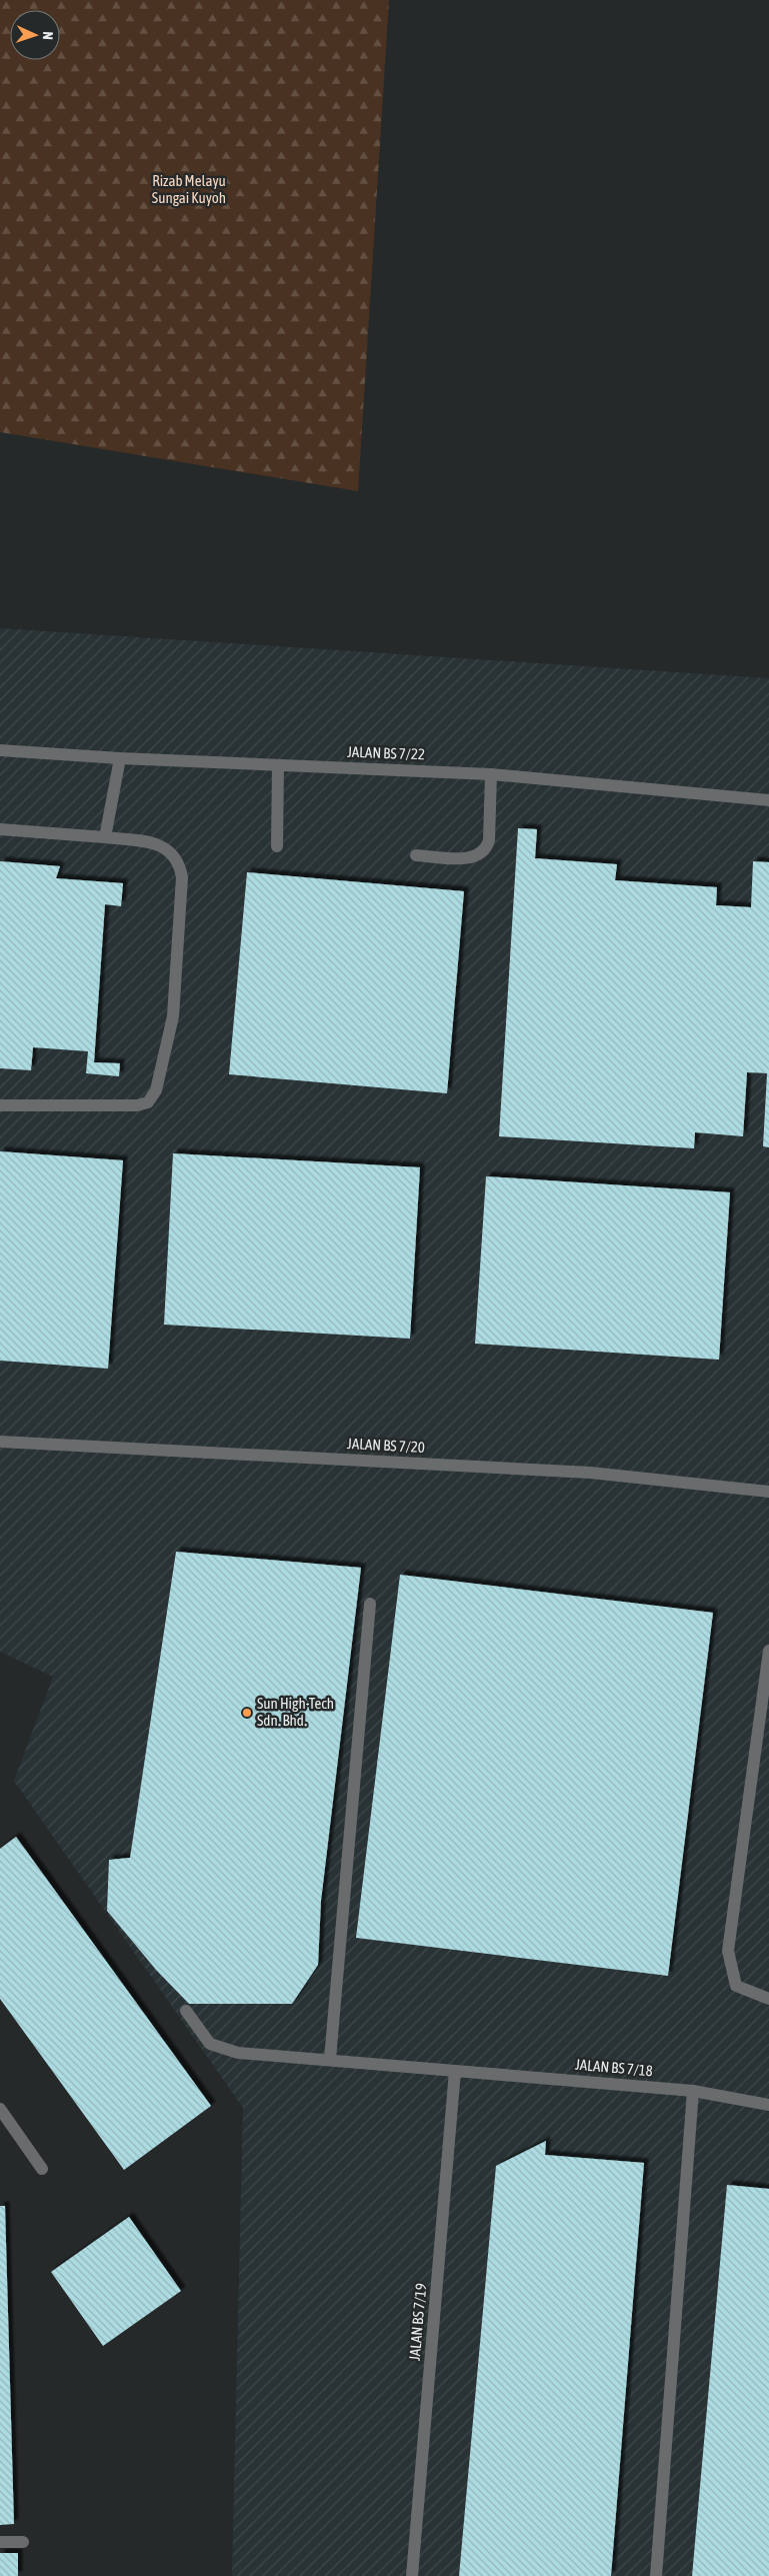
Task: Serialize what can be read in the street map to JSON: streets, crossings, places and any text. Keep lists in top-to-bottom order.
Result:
{
  "streets": {
    "street": [
      "JALAN BS 7/22",
      "JALAN BS 7/20",
      "JALAN BS 7/18",
      "JALAN BS 7/19"
    ]
  },
  "crossings": [
    ["JALAN BS 7/18", "JALAN BS 7/19"]
  ],
  "parks": ["Rizab Melayu Sungai Kuyoh"],
  "places": ["Sun High-Tech Sdn. Bhd."],
  "north": "right"
}
